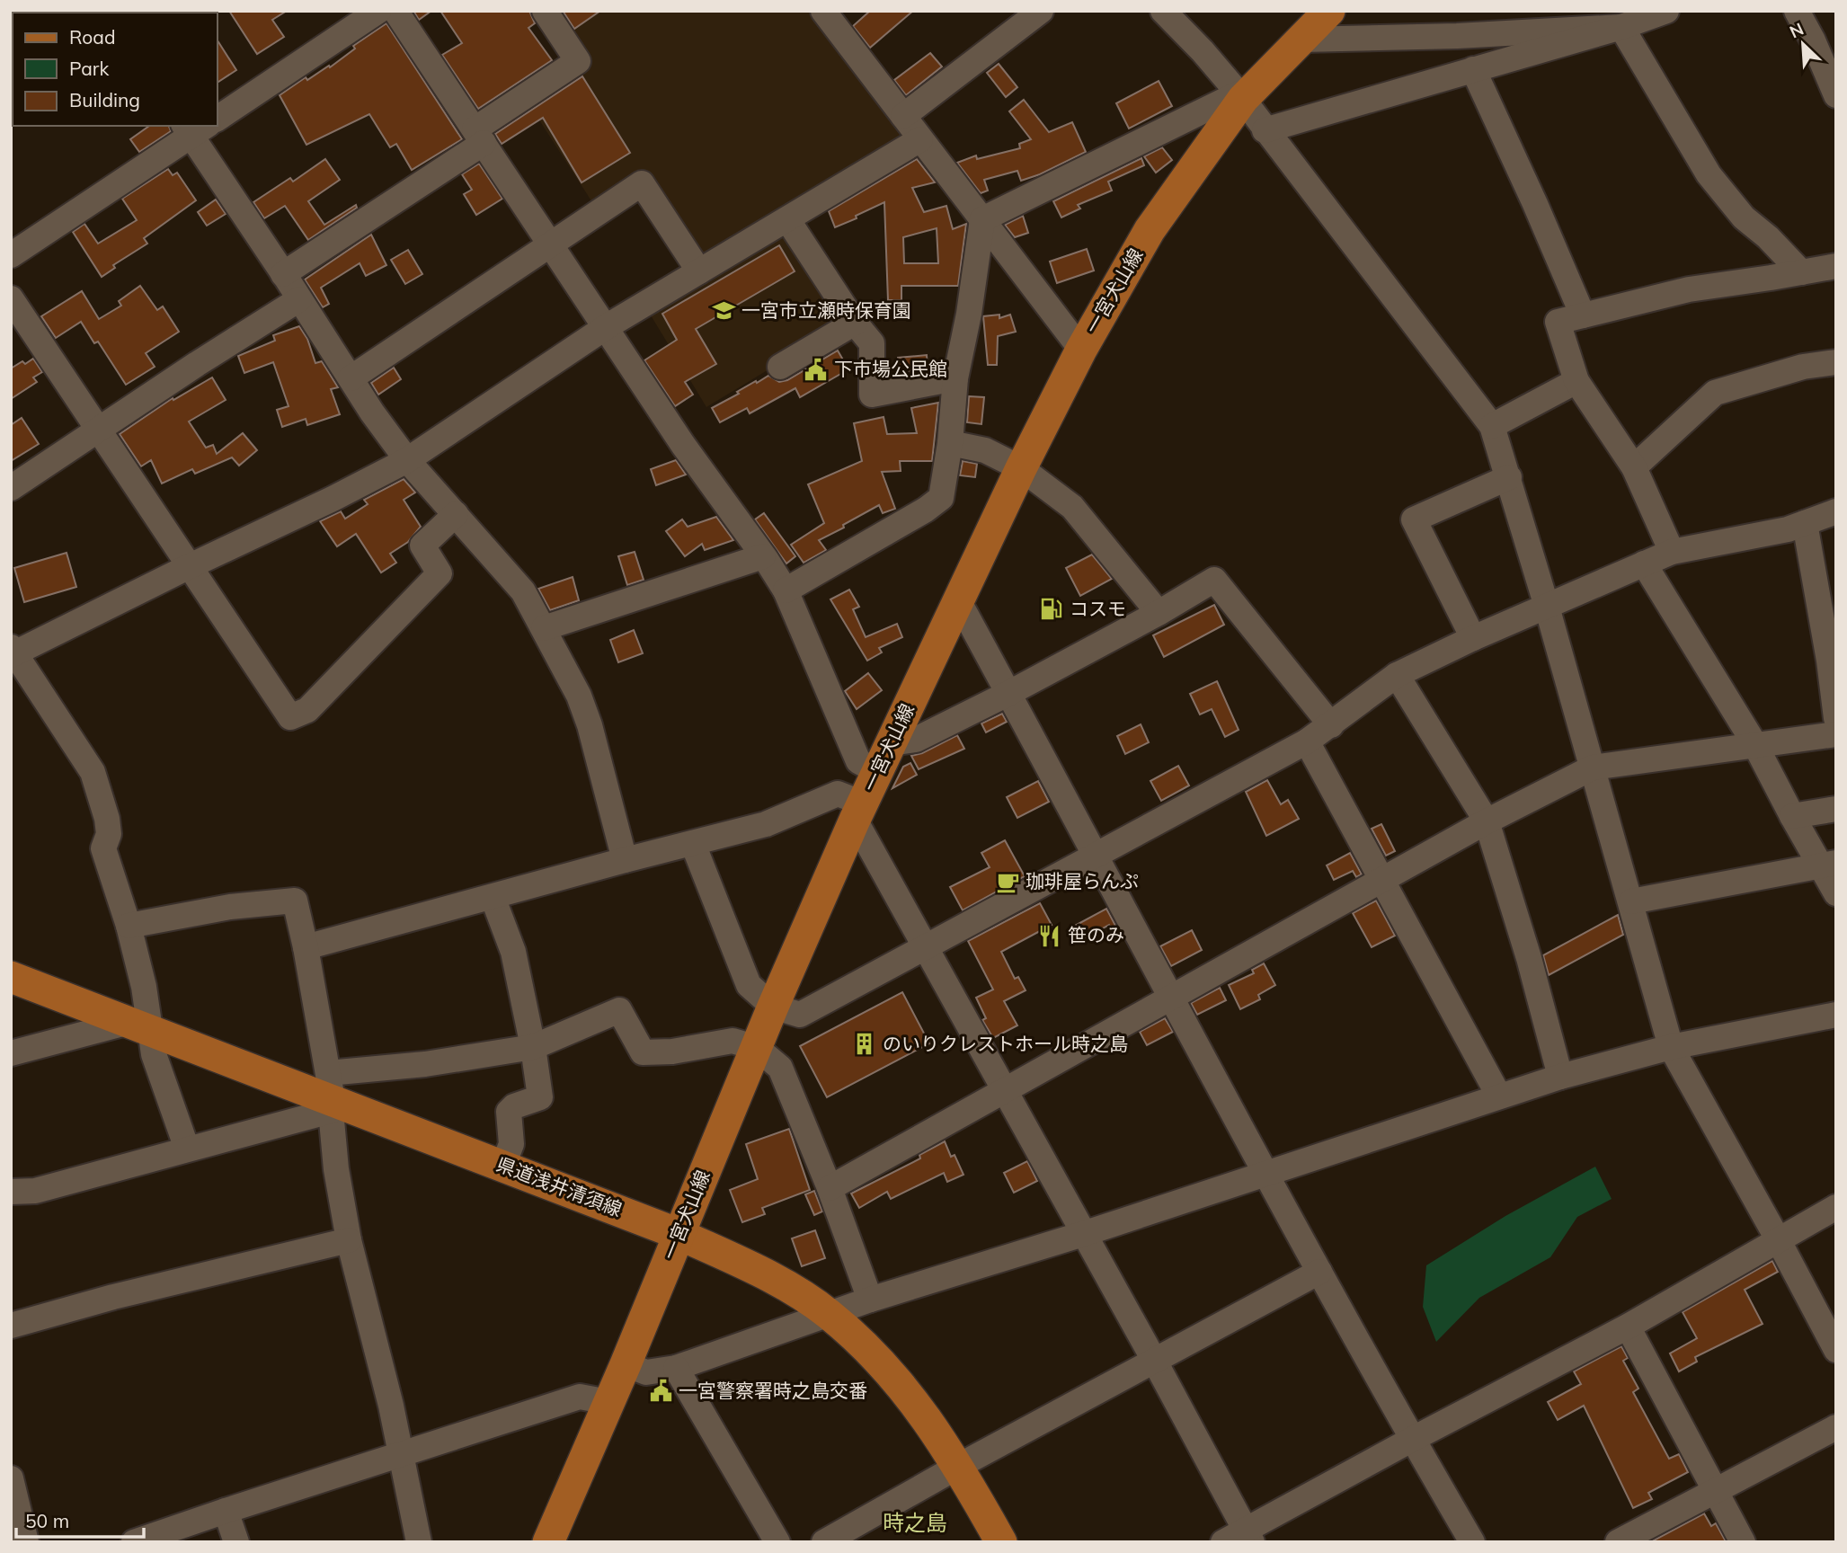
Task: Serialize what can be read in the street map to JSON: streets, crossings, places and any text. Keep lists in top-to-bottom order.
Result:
{
  "streets": {
    "main road": ["一宮犬山線", "県道浅井清須線"]
  },
  "crossings": [
    ["一宮犬山線", "県道浅井清須線"]
  ],
  "districts": ["時之島"],
  "places": {
    "school or university": ["一宮市立瀬時保育園"],
    "public building": ["下市場公民館", "一宮警察署時之島交番"],
    "fuel station": ["コスモ"],
    "cafe": ["珈琲屋らんぷ"],
    "restaurant": ["笹のみ"],
    "building": ["のいりクレストホール時之島"]
  },
  "legend": ["Road", "Park", "Building"],
  "scale_bar": "50 m",
  "north": "top left"
}
